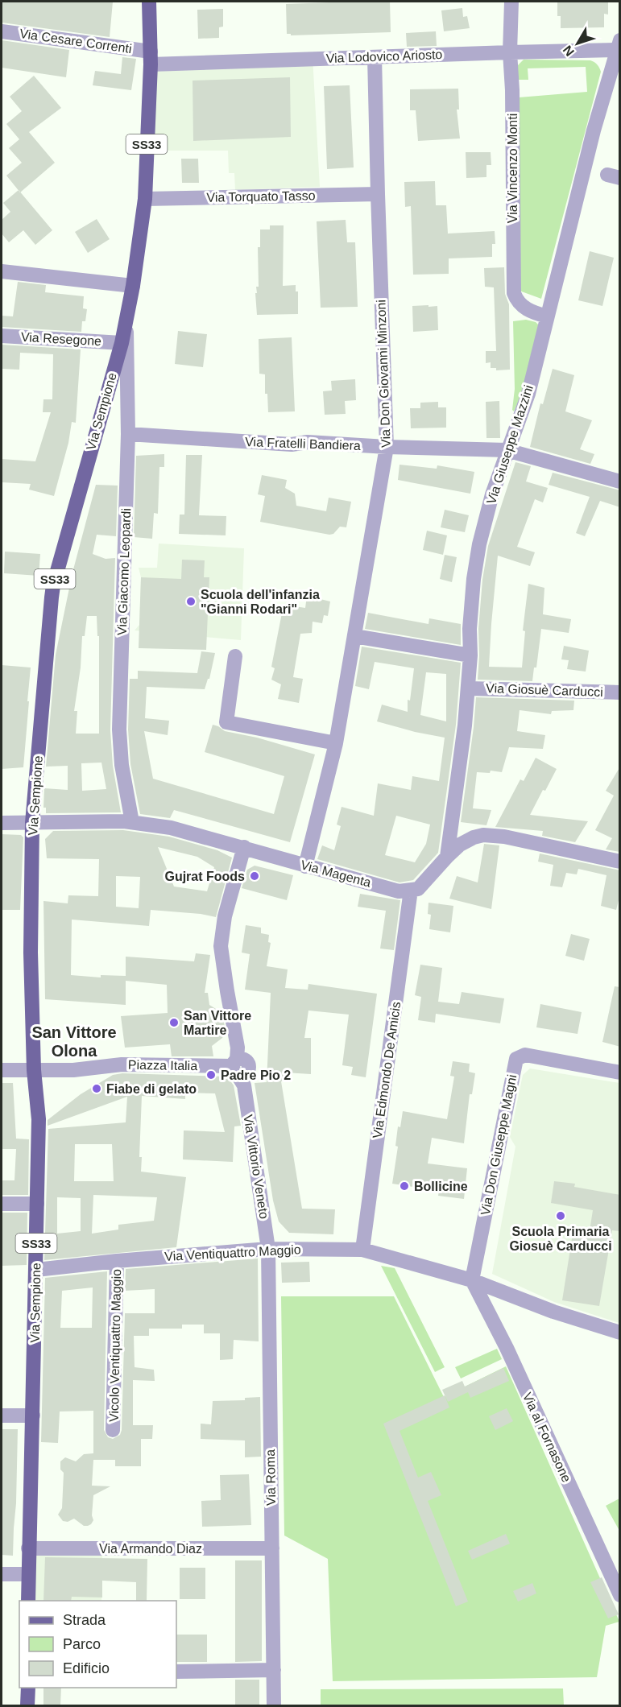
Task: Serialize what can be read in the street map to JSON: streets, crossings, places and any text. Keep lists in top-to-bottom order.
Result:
{
  "streets": {
    "main road": ["SS33", "Via Sempione"],
    "street": [
      "Via Cesare Correnti",
      "Via Lodovico Ariosto",
      "Via Vincenzo Monti",
      "Via Torquato Tasso",
      "Via Resegone",
      "Via Don Giovanni Minzoni",
      "Via Fratelli Bandiera",
      "Via Giuseppe Mazzini",
      "Via Giacomo Leopardi",
      "Via Giosuè Carducci",
      "Via Magenta",
      "Piazza Italia",
      "Via Edmondo De Amicis",
      "Via Don Giuseppe Magni",
      "Via Vittorio Veneto",
      "Via Ventiquattro Maggio",
      "Vicolo Ventiquattro Maggio",
      "Via al Fornasone",
      "Via Roma",
      "Via Armando Diaz"
    ]
  },
  "crossings": [
    ["Via Cesare Correnti", "Via Lodovico Ariosto"],
    ["Via Cesare Correnti", "Via Sempione"],
    ["Via Lodovico Ariosto", "Via Vincenzo Monti"],
    ["Via Lodovico Ariosto", "Via Don Giovanni Minzoni"],
    ["Via Lodovico Ariosto", "Via Sempione"],
    ["Via Lodovico Ariosto", "Via Giuseppe Mazzini"],
    ["Via Vincenzo Monti", "Via Giuseppe Mazzini"],
    ["Via Torquato Tasso", "Via Don Giovanni Minzoni"],
    ["Via Torquato Tasso", "Via Sempione"],
    ["Via Resegone", "Via Sempione"],
    ["Via Don Giovanni Minzoni", "Via Fratelli Bandiera"],
    ["Via Don Giovanni Minzoni", "Via Magenta"],
    ["Via Sempione", "Via Giacomo Leopardi"],
    ["Via Sempione", "Via Magenta"],
    ["Via Sempione", "Piazza Italia"],
    ["Via Sempione", "Via Ventiquattro Maggio"],
    ["Via Sempione", "Via Armando Diaz"],
    ["Via Fratelli Bandiera", "Via Giuseppe Mazzini"],
    ["Via Fratelli Bandiera", "Via Giacomo Leopardi"],
    ["Via Giuseppe Mazzini", "Via Giosuè Carducci"],
    ["Via Giacomo Leopardi", "Via Magenta"],
    ["Via Magenta", "Via Edmondo De Amicis"],
    ["Via Magenta", "Via Vittorio Veneto"],
    ["Piazza Italia", "Via Vittorio Veneto"],
    ["Via Edmondo De Amicis", "Via Ventiquattro Maggio"],
    ["Via Don Giuseppe Magni", "Via Ventiquattro Maggio"],
    ["Via Don Giuseppe Magni", "Via al Fornasone"],
    ["Via Vittorio Veneto", "Via Ventiquattro Maggio"],
    ["Via Vittorio Veneto", "Via Roma"],
    ["Via Ventiquattro Maggio", "Vicolo Ventiquattro Maggio"],
    ["Via Ventiquattro Maggio", "Via al Fornasone"],
    ["Via Ventiquattro Maggio", "Via Roma"],
    ["Via Roma", "Via Armando Diaz"]
  ],
  "districts": ["San Vittore Olona"],
  "places": [
    "Scuola dell'infanzia \"Gianni Rodari\"",
    "Gujrat Foods",
    "San Vittore Martire",
    "Padre Pio 2",
    "Fiabe di gelato",
    "Bollicine",
    "Scuola Primaria Giosuè Carducci"
  ],
  "legend": ["Strada", "Parco", "Edificio"],
  "north": "bottom left"
}
